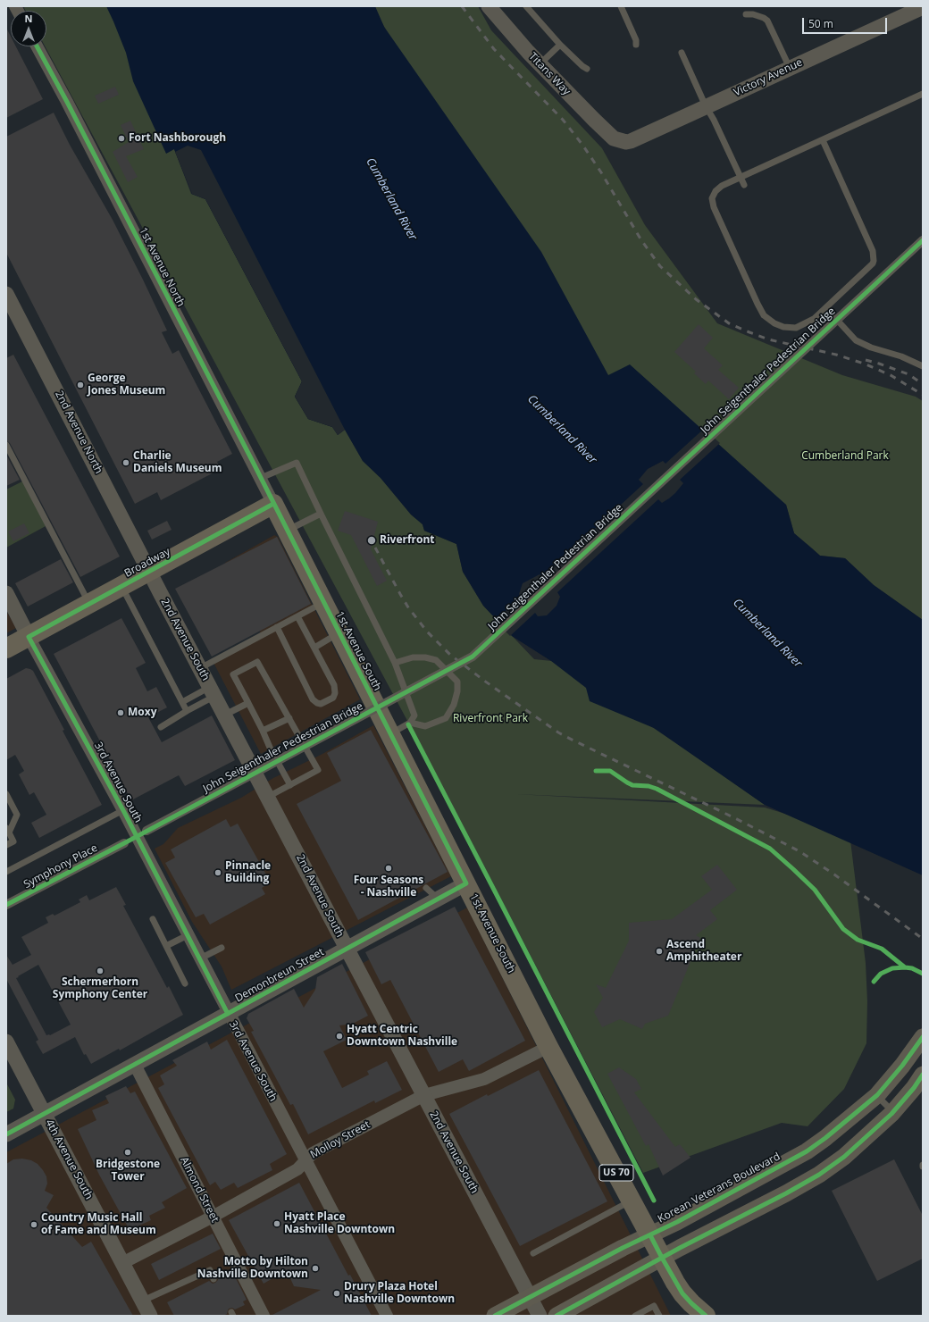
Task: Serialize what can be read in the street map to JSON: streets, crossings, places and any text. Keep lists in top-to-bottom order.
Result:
{
  "streets": {
    "main road": [
      "Broadway",
      "1st Avenue South",
      "US 70",
      "Korean Veterans Boulevard"
    ],
    "street": [
      "Titans Way",
      "Victory Avenue",
      "1st Avenue North",
      "John Seigenthaler Pedestrian Bridge",
      "2nd Avenue North",
      "2nd Avenue South",
      "3rd Avenue South",
      "Symphony Place",
      "Demonbreun Street",
      "Molloy Street",
      "4th Avenue South",
      "Almond Street"
    ]
  },
  "crossings": [
    ["Titans Way", "Victory Avenue"],
    ["1st Avenue North", "Broadway"],
    ["1st Avenue North", "1st Avenue South"],
    ["2nd Avenue North", "Broadway"],
    ["2nd Avenue North", "2nd Avenue South"],
    ["Broadway", "2nd Avenue South"],
    ["Broadway", "1st Avenue South"],
    ["Broadway", "3rd Avenue South"],
    ["2nd Avenue South", "Demonbreun Street"],
    ["2nd Avenue South", "Molloy Street"],
    ["2nd Avenue South", "Korean Veterans Boulevard"],
    ["1st Avenue South", "Demonbreun Street"],
    ["1st Avenue South", "Molloy Street"],
    ["1st Avenue South", "Korean Veterans Boulevard"],
    ["3rd Avenue South", "Demonbreun Street"],
    ["3rd Avenue South", "Molloy Street"],
    ["Demonbreun Street", "4th Avenue South"],
    ["Demonbreun Street", "Almond Street"],
    ["Molloy Street", "4th Avenue South"],
    ["Molloy Street", "Almond Street"]
  ],
  "water": ["Cumberland River"],
  "parks": ["Cumberland Park", "Riverfront Park"],
  "places": [
    "Fort Nashborough",
    "George Jones Museum",
    "Charlie Daniels Museum",
    "Riverfront",
    "Moxy",
    "Four Seasons - Nashville",
    "Pinnacle Building",
    "Ascend Amphitheater",
    "Schermerhorn Symphony Center",
    "Hyatt Centric Downtown Nashville",
    "Bridgestone Tower",
    "Hyatt Place Nashville Downtown",
    "Country Music Hall of Fame and Museum",
    "Motto by Hilton Nashville Downtown",
    "Drury Plaza Hotel Nashville Downtown"
  ],
  "scale_bar": "50 m",
  "north": "top"
}
